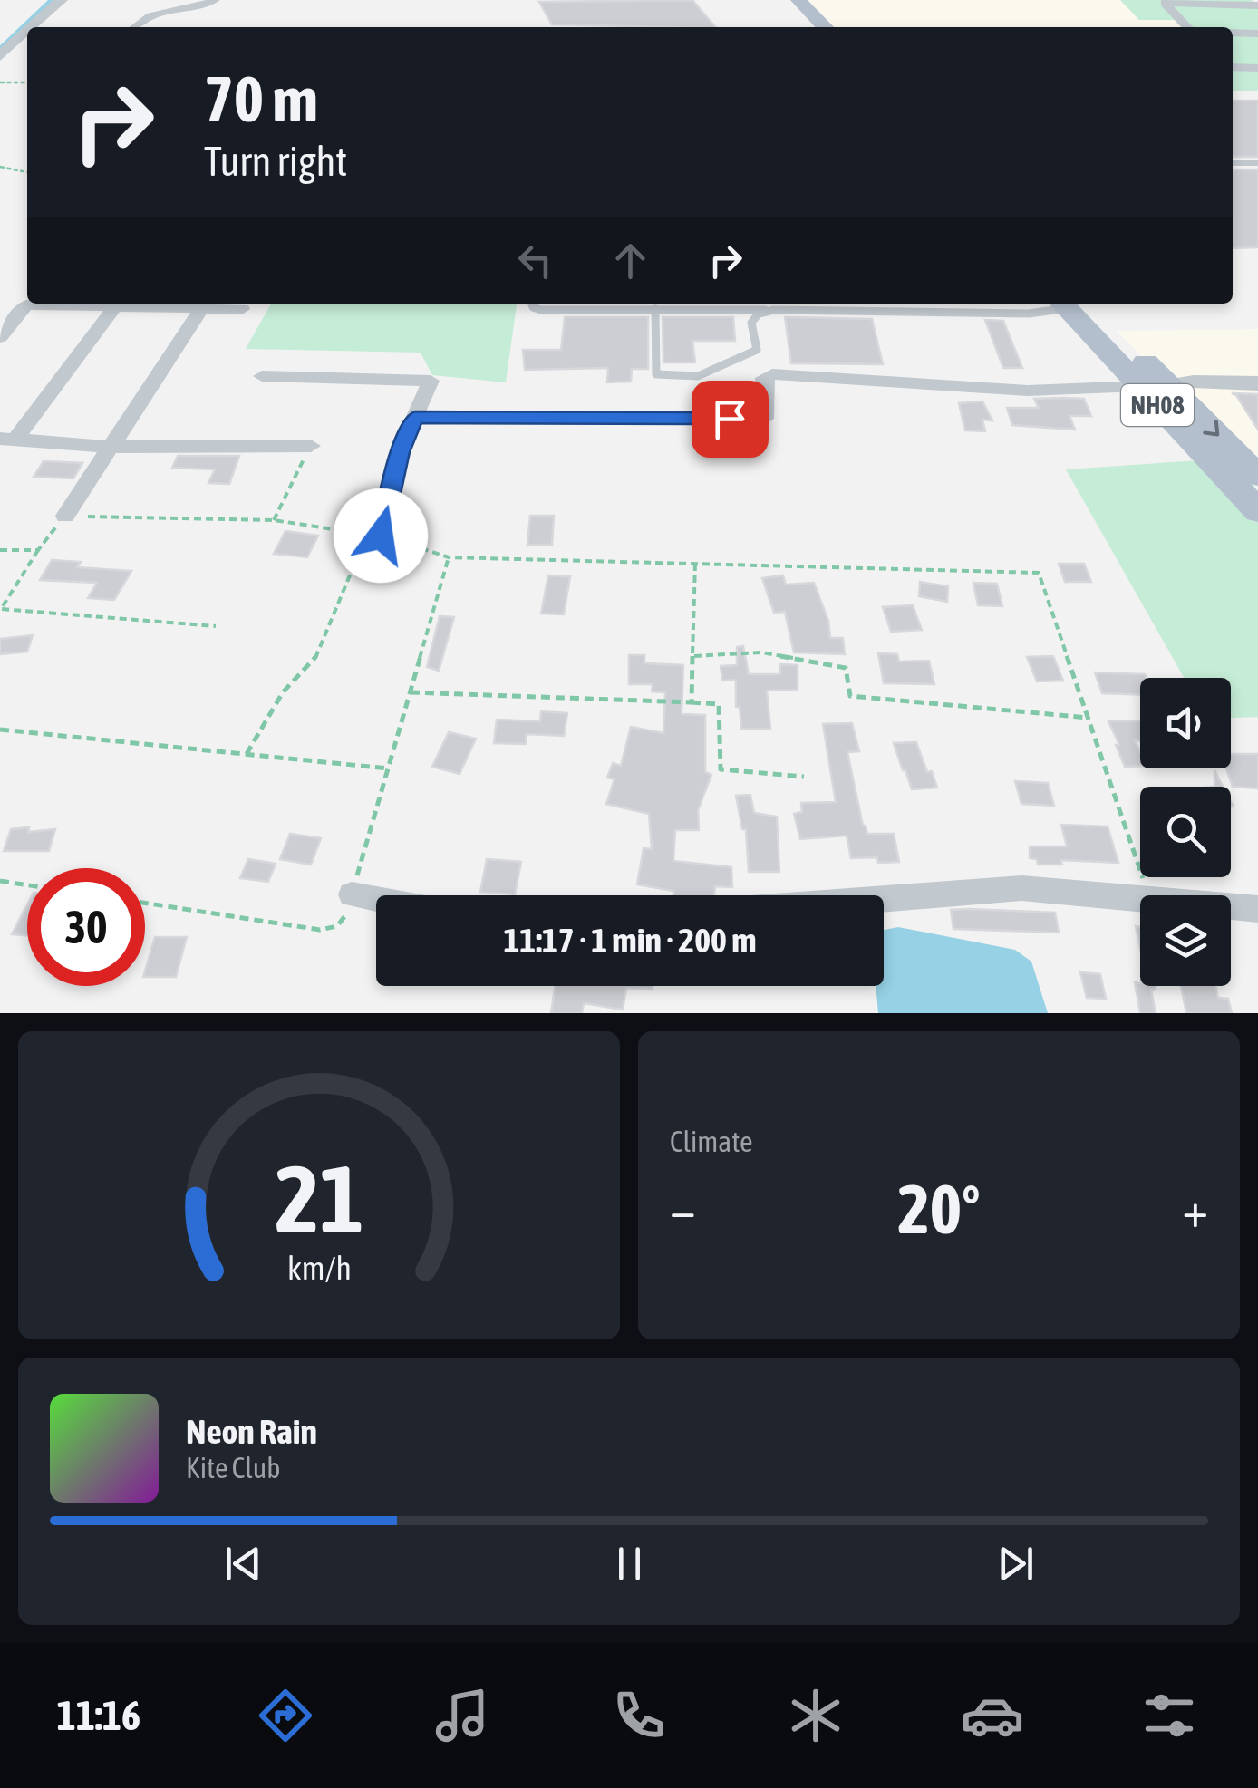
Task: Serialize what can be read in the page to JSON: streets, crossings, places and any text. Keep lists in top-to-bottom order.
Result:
{
  "streets": {
    "main road": ["NH08"]
  },
  "page": {
    "turn": ["70 m", "Turn right"],
    "limit": "30",
    "trip": "11:17 · 1 min · 200 m",
    "tile": "Climate",
    "heat": ["−", "20°", "+"],
    "song": ["Neon Rain", "Kite Club"],
    "tabs": "11:16",
    "gauge": ["21", "km/h"]
  }
}
